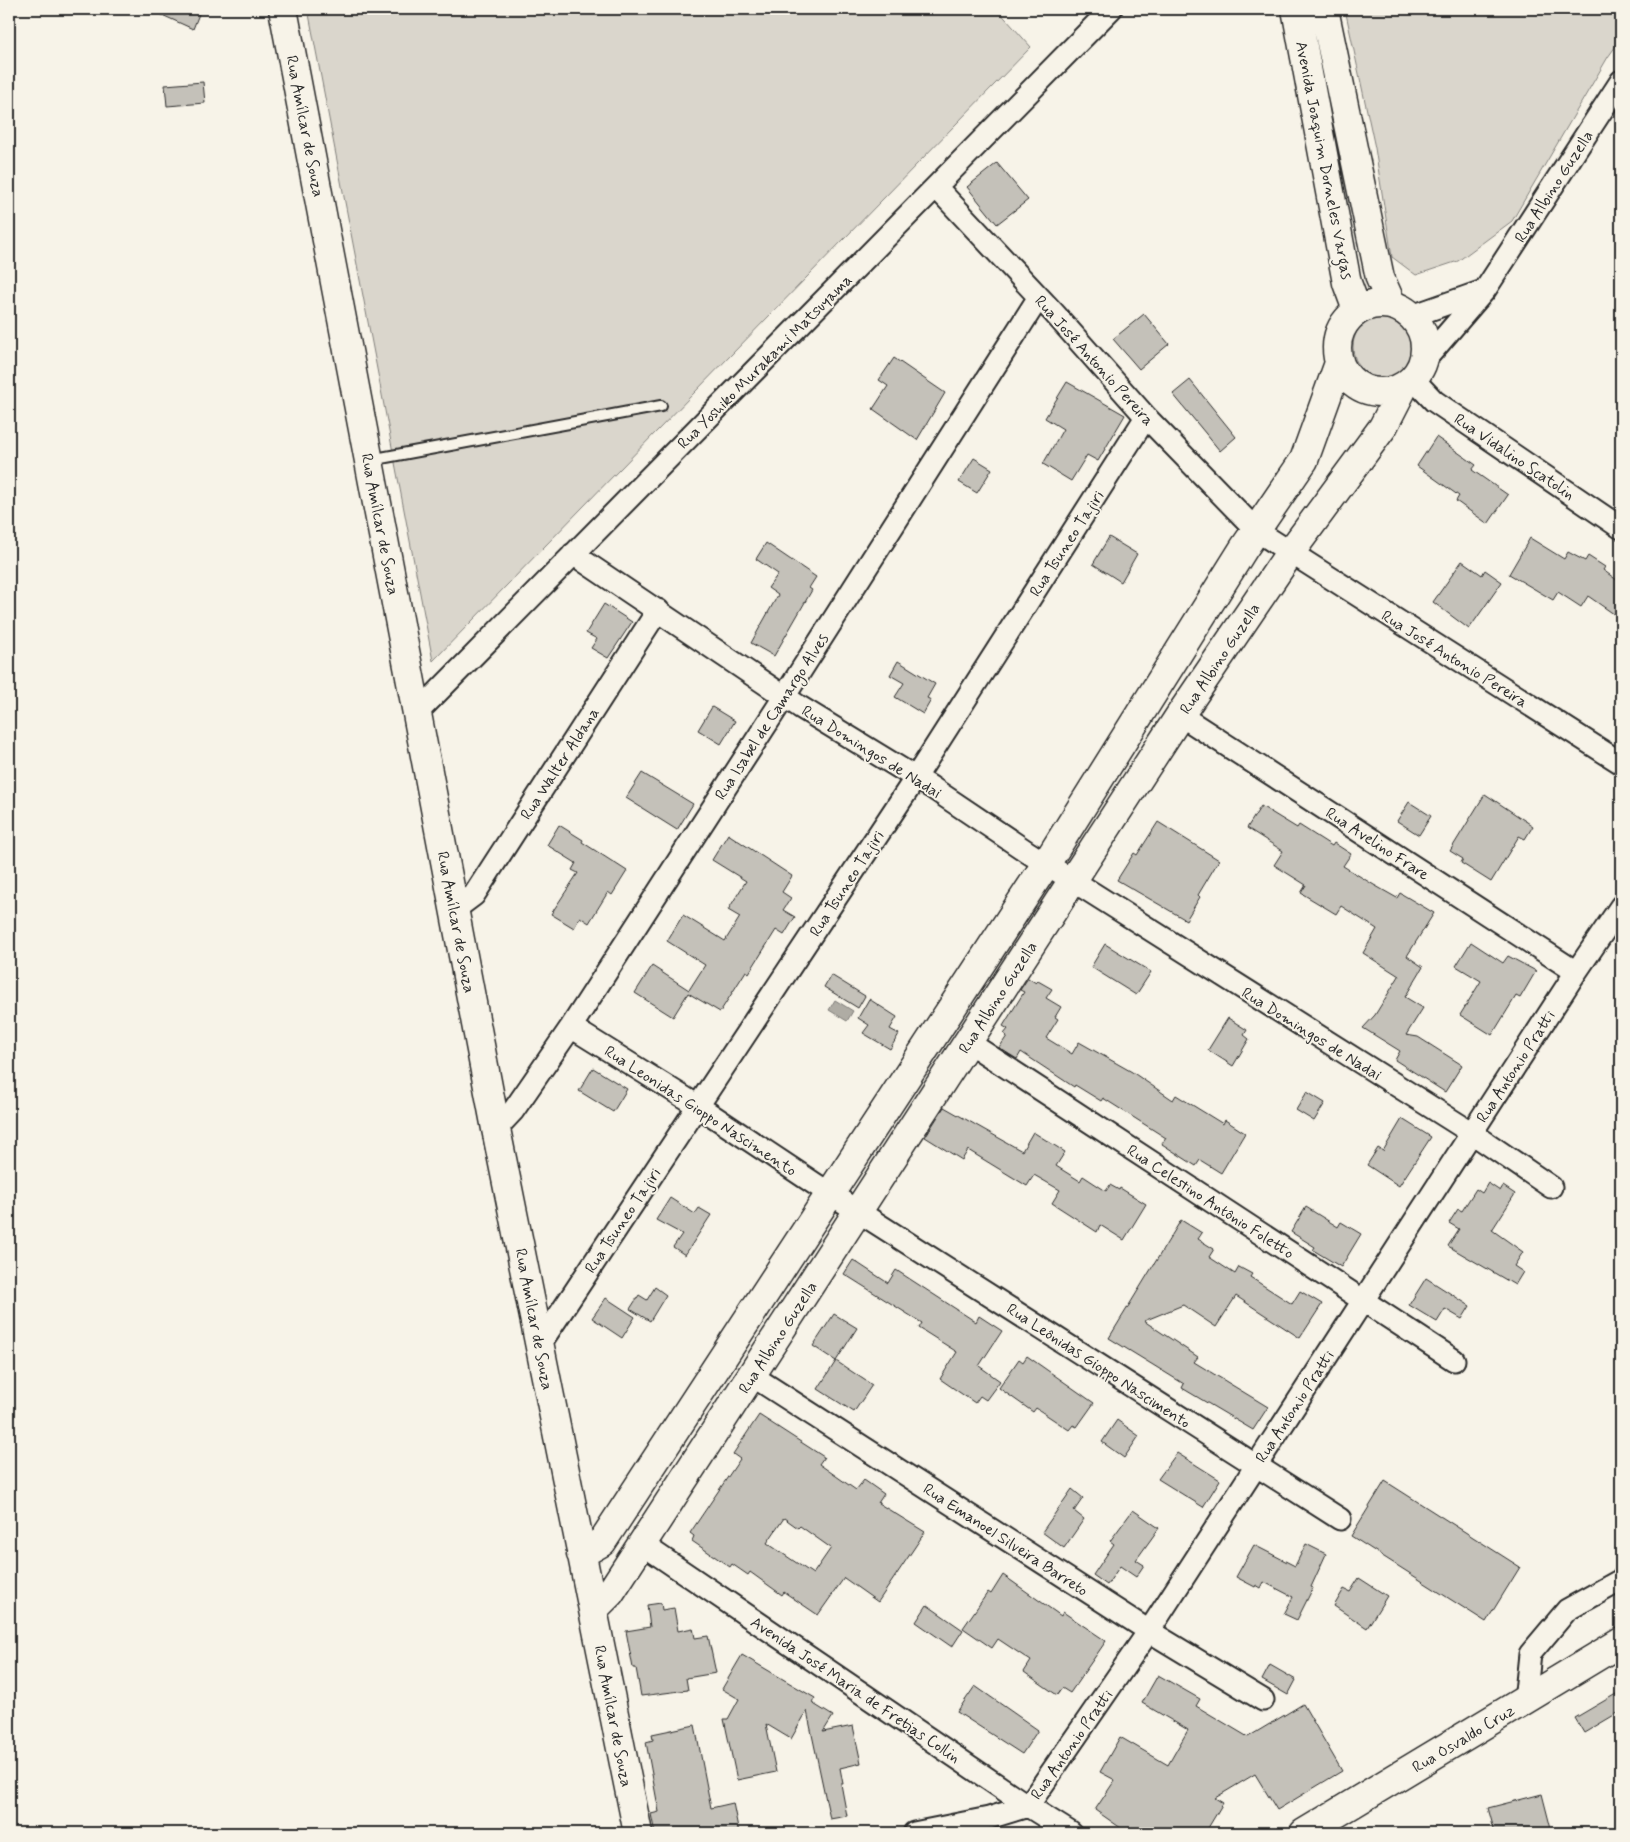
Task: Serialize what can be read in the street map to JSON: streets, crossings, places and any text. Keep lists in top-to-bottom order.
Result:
{
  "streets": {
    "main road": [
      "Rua Amílcar de Souza",
      "Avenida Joaquim Dorneles Vargas",
      "Rua Albino Guzella",
      "Rua Osvaldo Cruz"
    ],
    "street": [
      "Rua José Antonio Pereira",
      "Rua Yoshiko Murakami Matsuyama",
      "Rua Vidalino Scatolin",
      "Rua Tsuneo Tajiri",
      "Rua Isabel de Camargo Alves",
      "Rua Domingos de Nadai",
      "Rua Walter Aldana",
      "Rua Avelino Frare",
      "Rua Antonio Pratti",
      "Rua Leonidas Gioppo Nascimento",
      "Rua Celestino Antônio Foletto",
      "Rua Leônidas Gioppo Nascimento",
      "Rua Emanoel Silveira Barreto",
      "Avenida José Maria de Fretias Collin"
    ]
  },
  "crossings": [
    ["Rua Amílcar de Souza", "Rua Albino Guzella"],
    ["Rua Amílcar de Souza", "Rua Yoshiko Murakami Matsuyama"],
    ["Rua Amílcar de Souza", "Rua Tsuneo Tajiri"],
    ["Rua Amílcar de Souza", "Rua Isabel de Camargo Alves"],
    ["Rua Amílcar de Souza", "Rua Walter Aldana"],
    ["Avenida Joaquim Dorneles Vargas", "Rua Albino Guzella"],
    ["Avenida Joaquim Dorneles Vargas", "Rua Vidalino Scatolin"],
    ["Rua Albino Guzella", "Rua José Antonio Pereira"],
    ["Rua Albino Guzella", "Rua Vidalino Scatolin"],
    ["Rua Albino Guzella", "Rua Domingos de Nadai"],
    ["Rua Albino Guzella", "Rua Avelino Frare"],
    ["Rua Albino Guzella", "Rua Leonidas Gioppo Nascimento"],
    ["Rua Albino Guzella", "Rua Celestino Antônio Foletto"],
    ["Rua Albino Guzella", "Rua Leônidas Gioppo Nascimento"],
    ["Rua Albino Guzella", "Rua Emanoel Silveira Barreto"],
    ["Rua Albino Guzella", "Avenida José Maria de Fretias Collin"],
    ["Rua José Antonio Pereira", "Rua Yoshiko Murakami Matsuyama"],
    ["Rua José Antonio Pereira", "Rua Tsuneo Tajiri"],
    ["Rua José Antonio Pereira", "Rua Isabel de Camargo Alves"],
    ["Rua Yoshiko Murakami Matsuyama", "Rua Domingos de Nadai"],
    ["Rua Tsuneo Tajiri", "Rua Domingos de Nadai"],
    ["Rua Tsuneo Tajiri", "Rua Leonidas Gioppo Nascimento"],
    ["Rua Isabel de Camargo Alves", "Rua Domingos de Nadai"],
    ["Rua Isabel de Camargo Alves", "Rua Leonidas Gioppo Nascimento"],
    ["Rua Domingos de Nadai", "Rua Walter Aldana"],
    ["Rua Domingos de Nadai", "Rua Antonio Pratti"],
    ["Rua Avelino Frare", "Rua Antonio Pratti"],
    ["Rua Antonio Pratti", "Rua Celestino Antônio Foletto"],
    ["Rua Antonio Pratti", "Rua Leônidas Gioppo Nascimento"],
    ["Rua Antonio Pratti", "Rua Emanoel Silveira Barreto"],
    ["Rua Antonio Pratti", "Avenida José Maria de Fretias Collin"],
    ["Rua Leonidas Gioppo Nascimento", "Rua Leônidas Gioppo Nascimento"]
  ]
}
